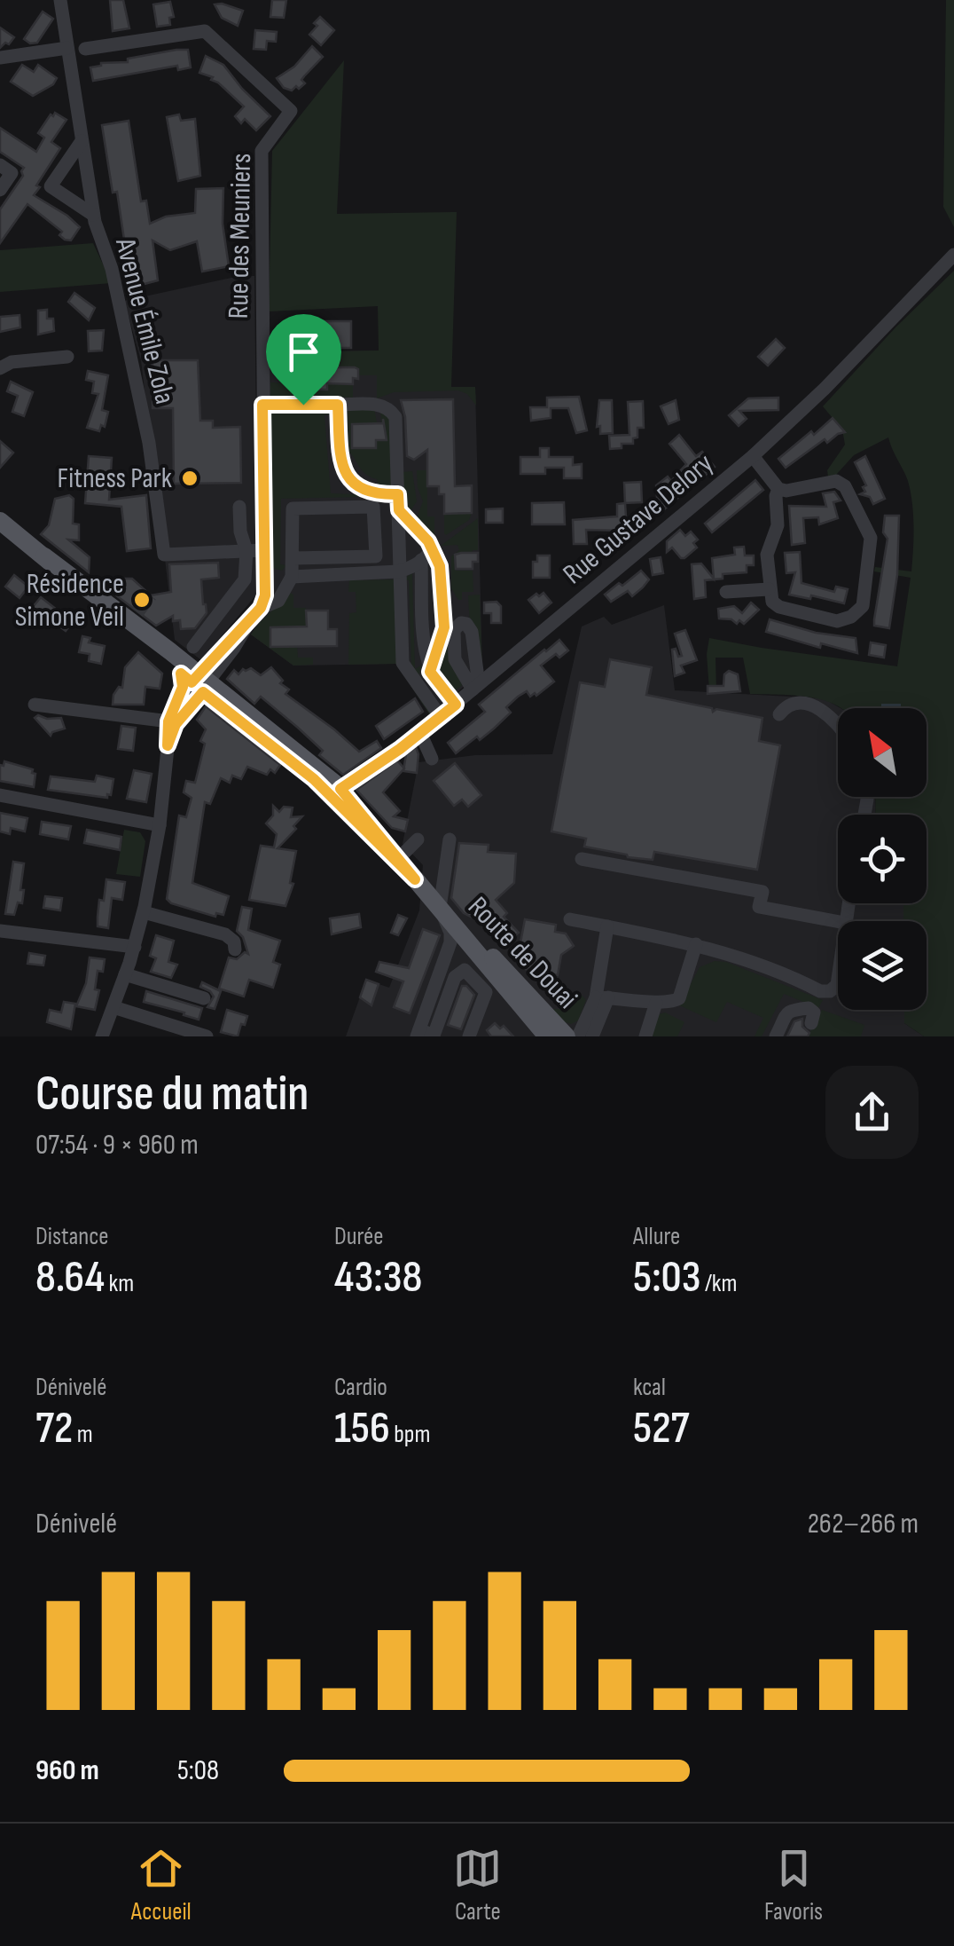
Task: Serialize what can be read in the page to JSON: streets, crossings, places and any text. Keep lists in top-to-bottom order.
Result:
{
  "streets": {
    "main road": ["Route de Douai"],
    "street": ["Rue des Meuniers", "Avenue Émile Zola", "Rue Gustave Delory"]
  },
  "crossings": [
    ["Rue des Meuniers", "Avenue Émile Zola"]
  ],
  "places": ["Fitness Park", "Résidence Simone Veil"],
  "north": "top left",
  "page": {
    "heading": ["Course du matin", "07:54 · 9 × 960 m"],
    "stats": [
      ["Distance", "8.64 km"],
      ["Durée", "43:38"],
      ["Allure", "5:03 /km"],
      ["Dénivelé", "72 m"],
      ["Cardio", "156 bpm"],
      ["kcal", "527"]
    ],
    "chart": ["Dénivelé", "262–266 m"],
    "list": [
      {
        "name": "960 m",
        "note": "5:08"
      }
    ],
    "tabs": ["Accueil", "Carte", "Favoris"]
  }
}
